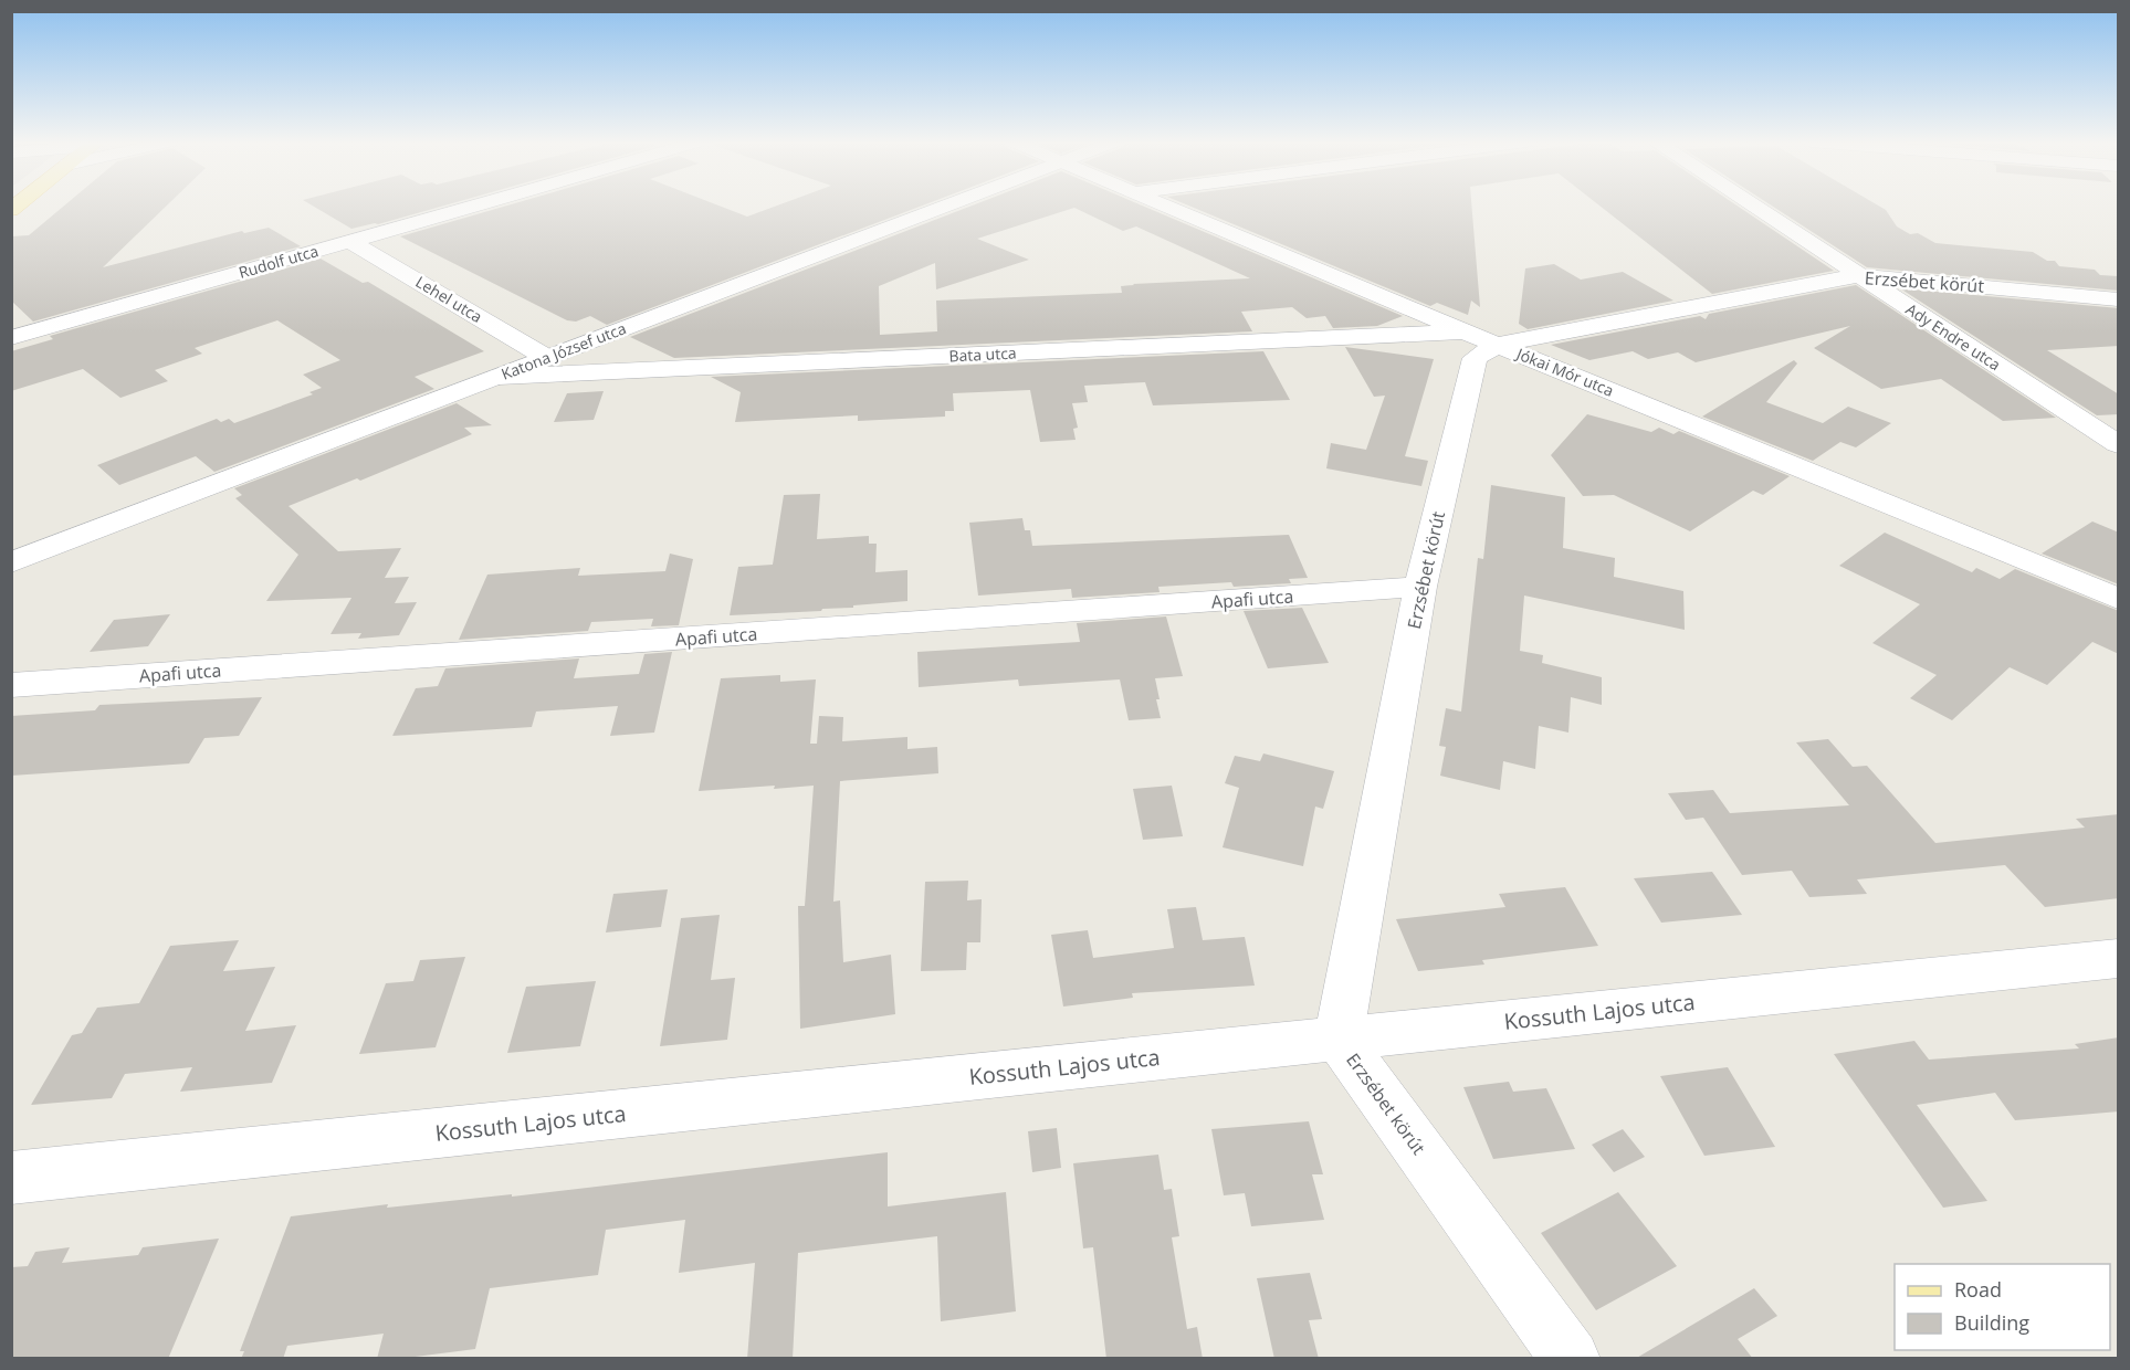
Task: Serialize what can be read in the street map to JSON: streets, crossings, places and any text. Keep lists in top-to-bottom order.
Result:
{
  "streets": {
    "street": [
      "Rudolf utca",
      "Erzsébet körút",
      "Lehel utca",
      "Ady Endre utca",
      "Katona József utca",
      "Bata utca",
      "Jókai Mór utca",
      "Apafi utca",
      "Kossuth Lajos utca"
    ]
  },
  "crossings": [
    ["Rudolf utca", "Lehel utca"],
    ["Erzsébet körút", "Ady Endre utca"],
    ["Erzsébet körút", "Bata utca"],
    ["Erzsébet körút", "Jókai Mór utca"],
    ["Erzsébet körút", "Apafi utca"],
    ["Erzsébet körút", "Kossuth Lajos utca"],
    ["Lehel utca", "Katona József utca"],
    ["Katona József utca", "Bata utca"],
    ["Bata utca", "Jókai Mór utca"]
  ],
  "legend": ["Road", "Building"]
}
